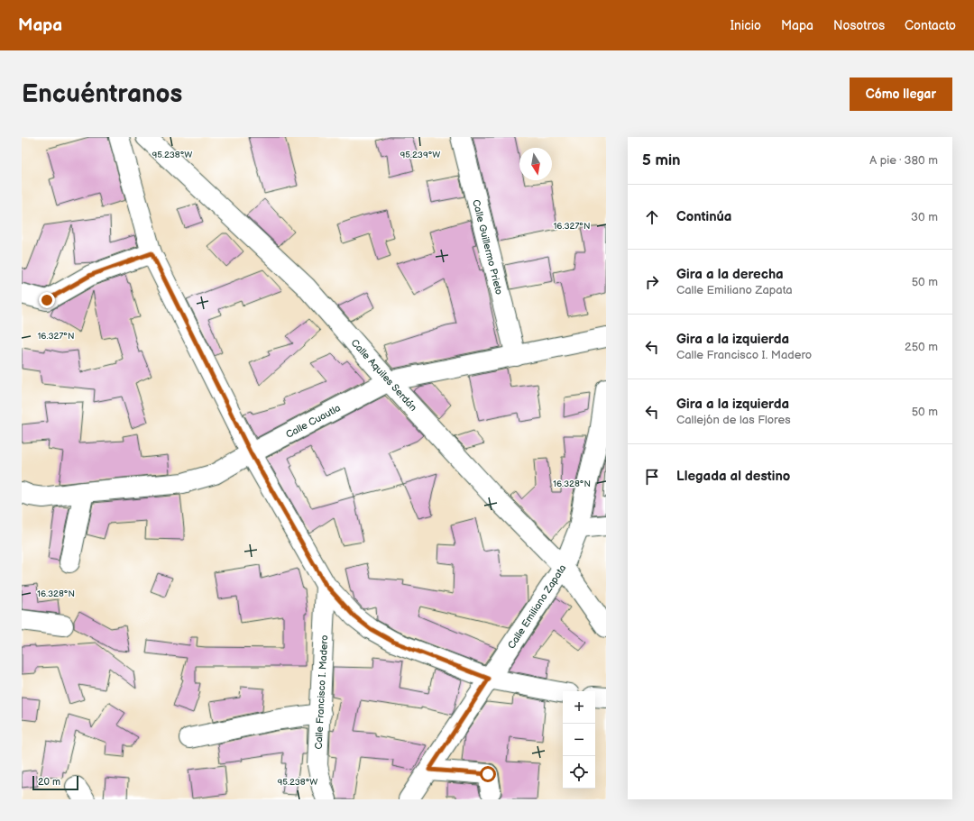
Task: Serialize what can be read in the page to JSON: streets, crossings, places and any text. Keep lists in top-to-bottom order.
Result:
{
  "streets": {
    "street": [
      "Calle Guillermo Prieto",
      "Calle Aquiles Serdán",
      "Calle Cuautla",
      "Calle Emiliano Zapata",
      "Calle Francisco I. Madero"
    ]
  },
  "crossings": [
    ["Calle Guillermo Prieto", "Calle Cuautla"],
    ["Calle Aquiles Serdán", "Calle Cuautla"],
    ["Calle Aquiles Serdán", "Calle Emiliano Zapata"]
  ],
  "scale_bar": "20 m",
  "north": "bottom",
  "page": {
    "header": "Mapa",
    "nav": [
      "Inicio",
      "Mapa",
      "Nosotros",
      "Contacto"
    ],
    "buttons": "Cómo llegar",
    "title": "Encuéntranos",
    "heading": ["5 min", "A pie · 380 m"],
    "list": [
      ["Continúa", "30 m"],
      ["Gira a la derecha", "Calle Emiliano Zapata", "50 m"],
      ["Gira a la izquierda", "Calle Francisco I. Madero", "250 m"],
      ["Gira a la izquierda", "Callejón de las Flores", "50 m"],
      "Llegada al destino"
    ],
    "map_buttons": ["+", "−"],
    "scale": "20 m"
  },
  "coordinates": [
    "95.238°W",
    "95.239°W",
    "16.327°N",
    "16.328°N"
  ]
}
